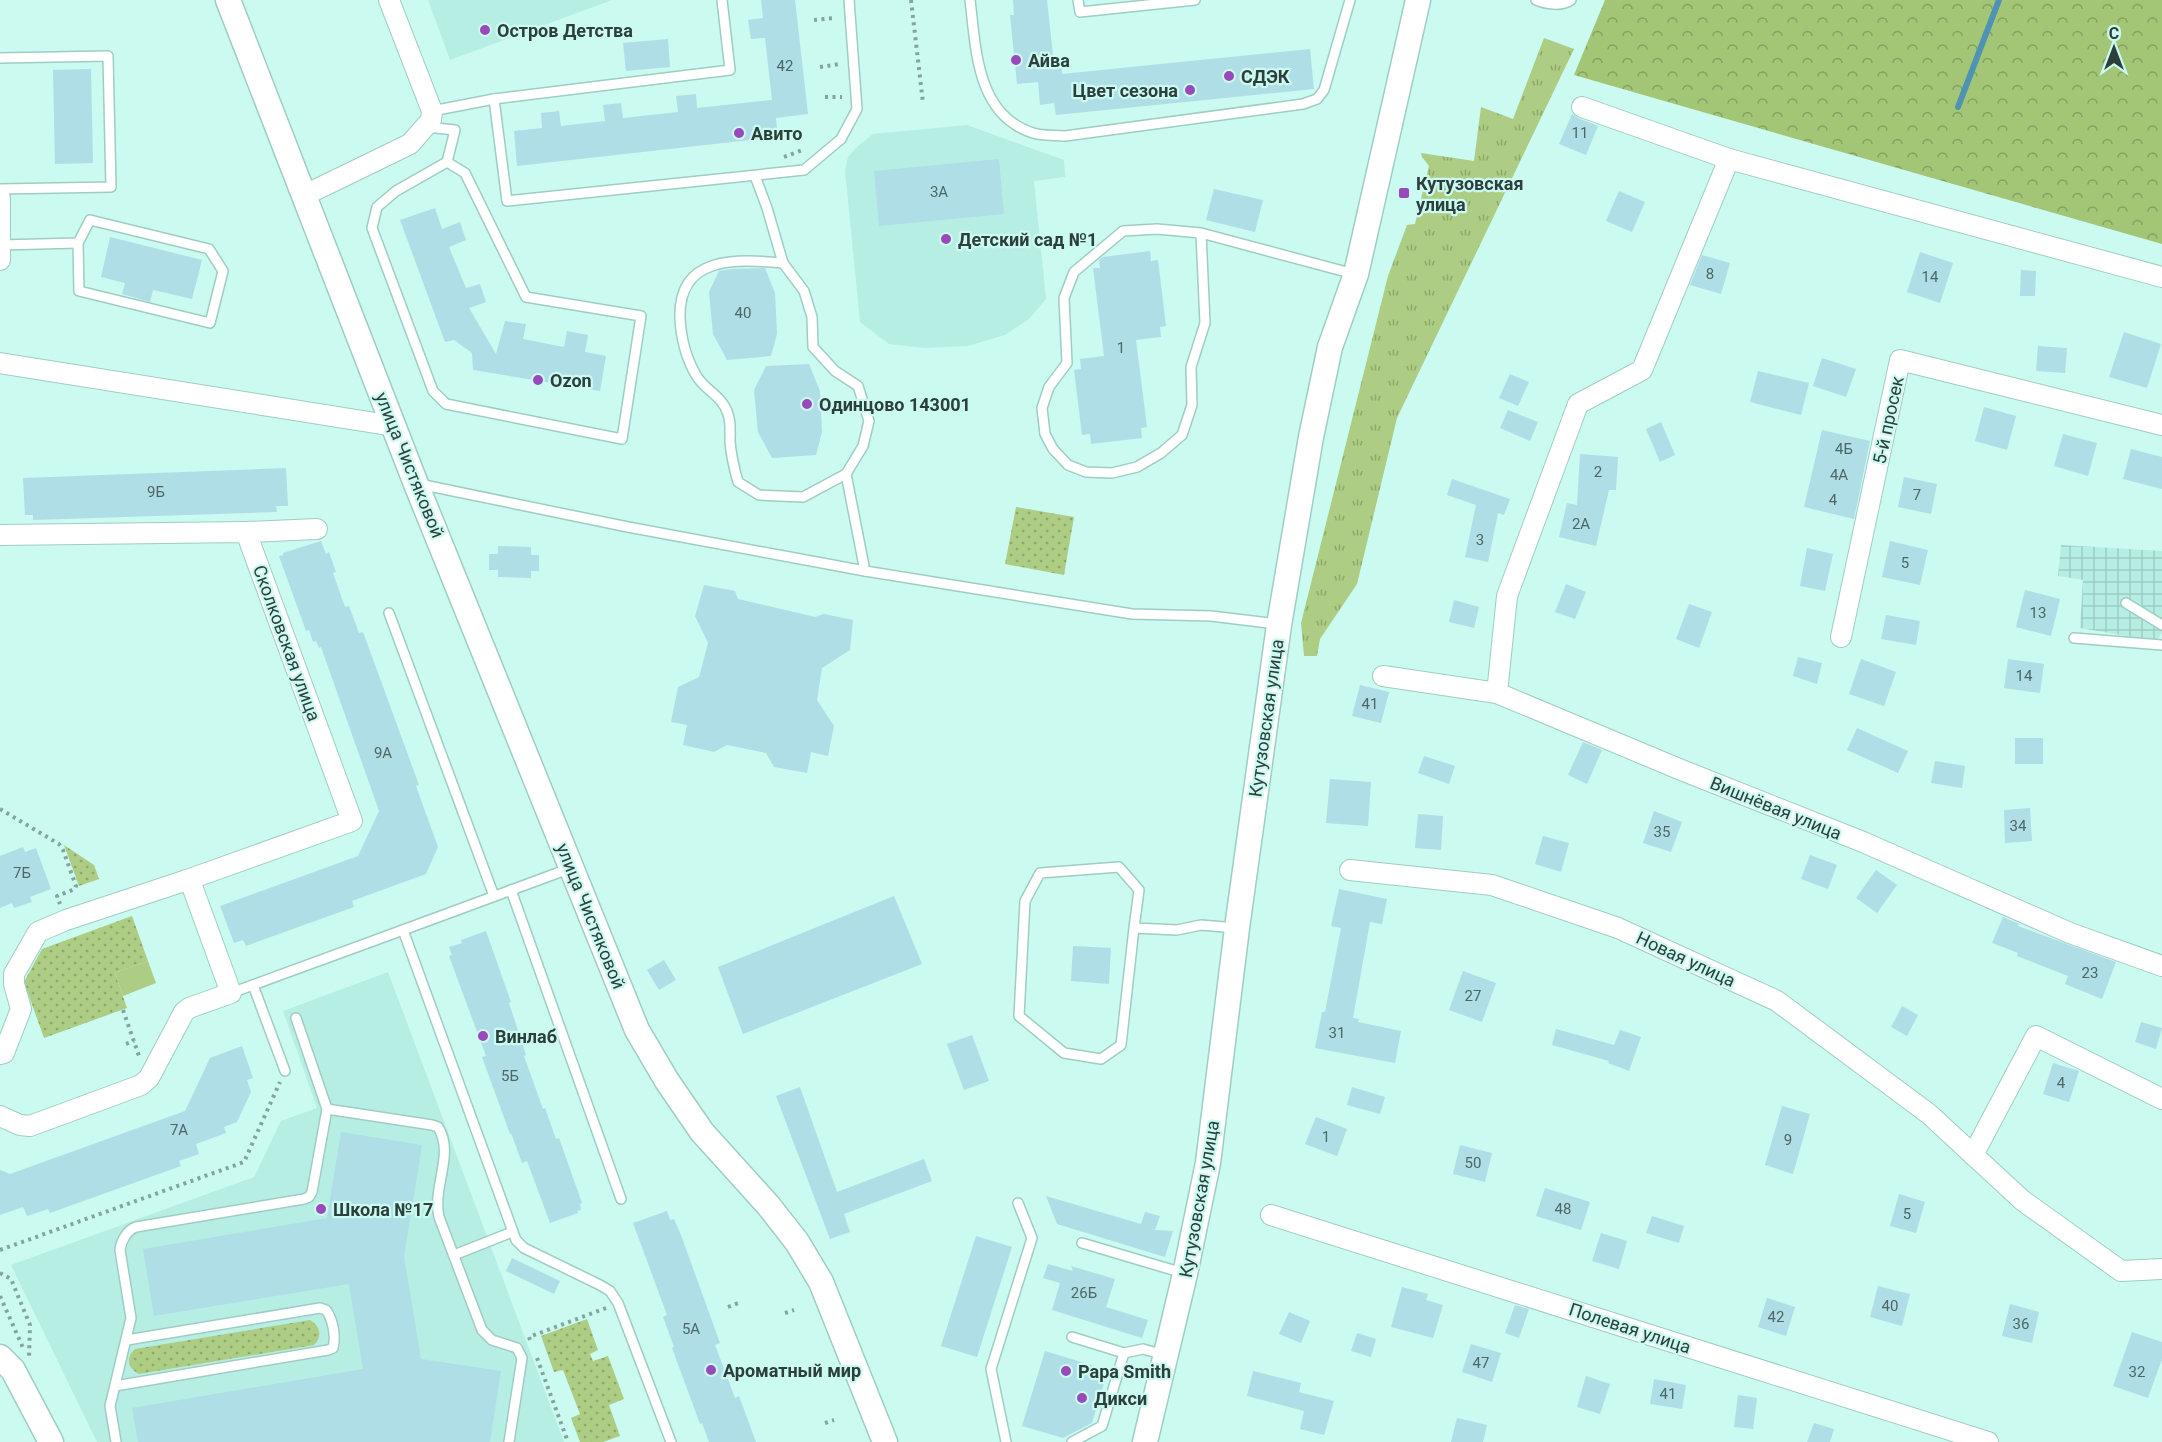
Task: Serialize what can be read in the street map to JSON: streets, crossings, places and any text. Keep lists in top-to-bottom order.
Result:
{
  "streets": {
    "street": [
      "5-й просек",
      "улица Чистяковой",
      "Сколковская улица",
      "Кутузовская улица",
      "Вишнёвая улица",
      "Новая улица",
      "Полевая улица"
    ]
  },
  "places": {
    "other": [
      "Остров Детства",
      "Айва",
      "СДЭК",
      "Цвет сезона",
      "Авито",
      "Детский сад №1",
      "Ozon",
      "Одинцово 143001",
      "Винлаб",
      "Школа №17",
      "Ароматный мир",
      "Papa Smith",
      "Дикси"
    ],
    "transit": ["Кутузовская улица"]
  },
  "house_numbers": [
    "42",
    "11",
    "3А",
    "8",
    "14",
    "40",
    "1",
    "4Б",
    "2",
    "4А",
    "9Б",
    "7",
    "4",
    "2А",
    "3",
    "5",
    "13",
    "14",
    "41",
    "9А",
    "34",
    "35",
    "7Б",
    "23",
    "27",
    "31",
    "5Б",
    "4",
    "7А",
    "1",
    "9",
    "50",
    "48",
    "5",
    "26Б",
    "40",
    "42",
    "36",
    "5А",
    "47",
    "32",
    "41"
  ],
  "north": "top"
}
